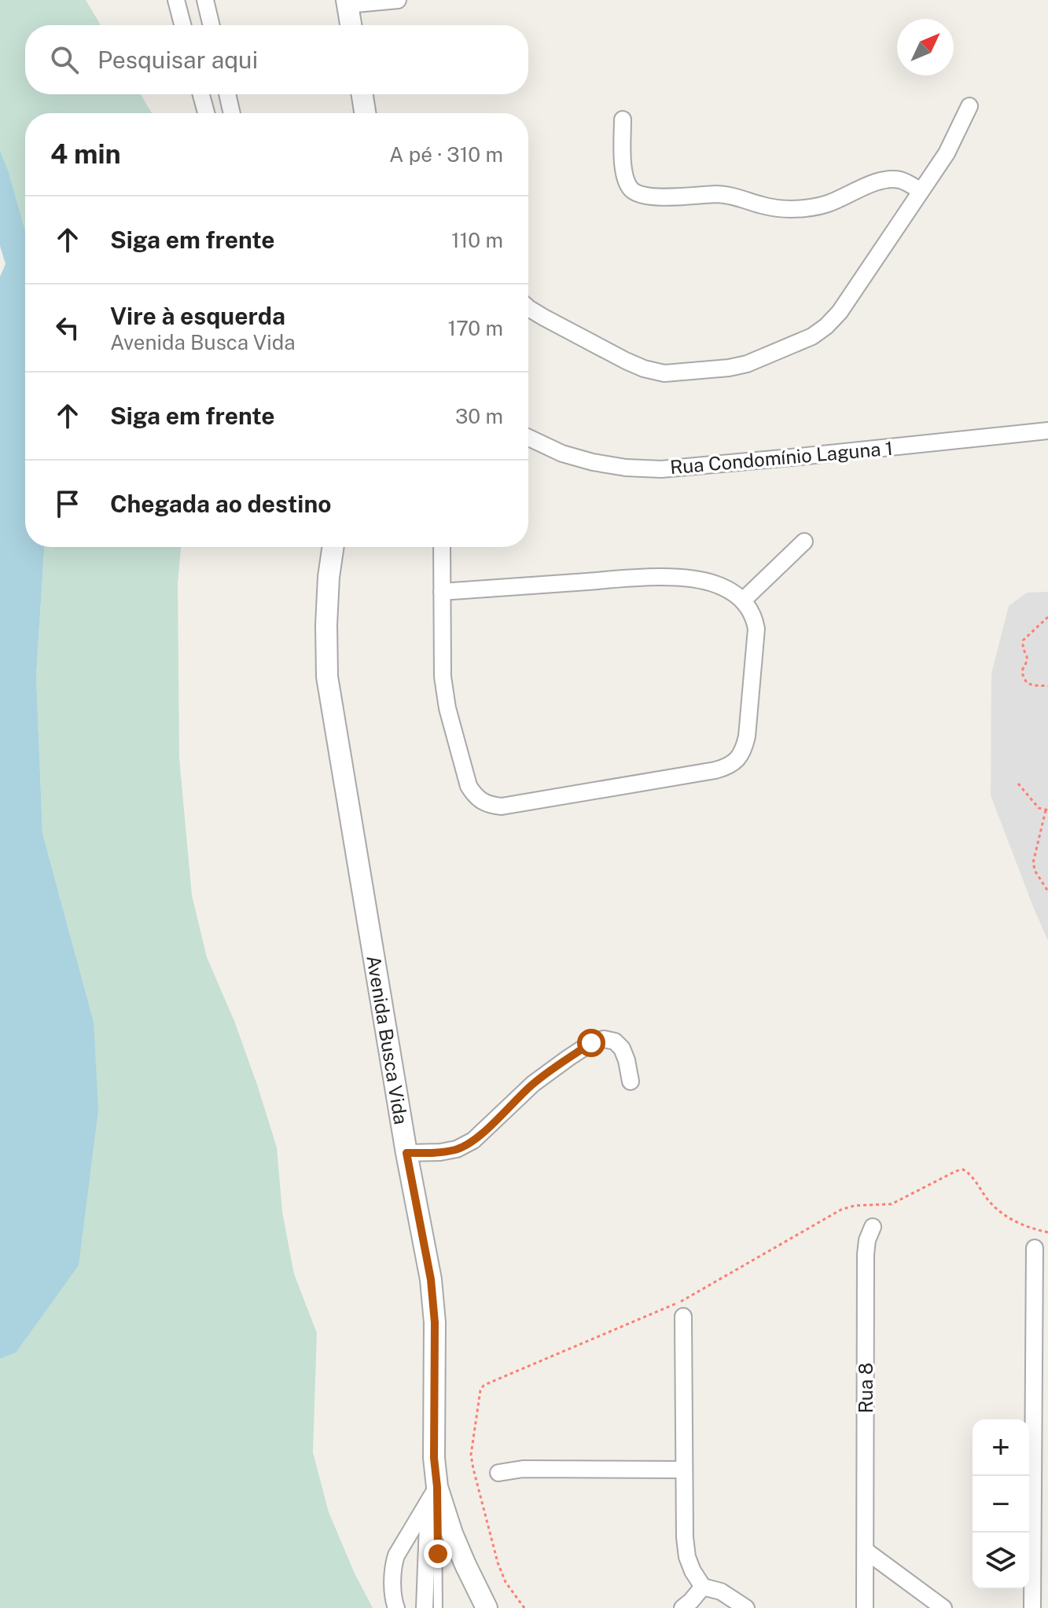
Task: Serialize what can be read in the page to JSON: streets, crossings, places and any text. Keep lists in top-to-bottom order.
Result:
{
  "streets": {
    "street": ["Rua Condomínio Laguna 1", "Avenida Busca Vida", "Rua 8"]
  },
  "north": "top right",
  "page": {
    "search": "Pesquisar aqui",
    "heading": ["4 min", "A pé · 310 m"],
    "list": [
      ["Siga em frente", "110 m"],
      ["Vire à esquerda", "Avenida Busca Vida", "170 m"],
      ["Siga em frente", "30 m"],
      "Chegada ao destino"
    ],
    "map_buttons": ["+", "−"]
  }
}
